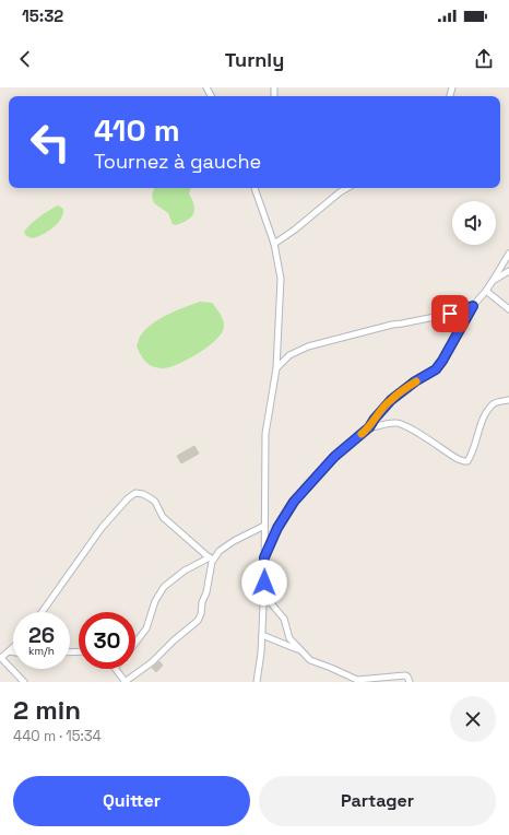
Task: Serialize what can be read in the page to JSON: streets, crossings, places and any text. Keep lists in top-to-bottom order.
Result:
{
  "page": {
    "status": "15:32",
    "header": "Turnly",
    "turn": ["410 m", "Tournez à gauche"],
    "speed": "26 km/h",
    "limit": "30",
    "heading": ["2 min", "440 m · 15:34"],
    "buttons": ["Quitter", "Partager"]
  }
}
